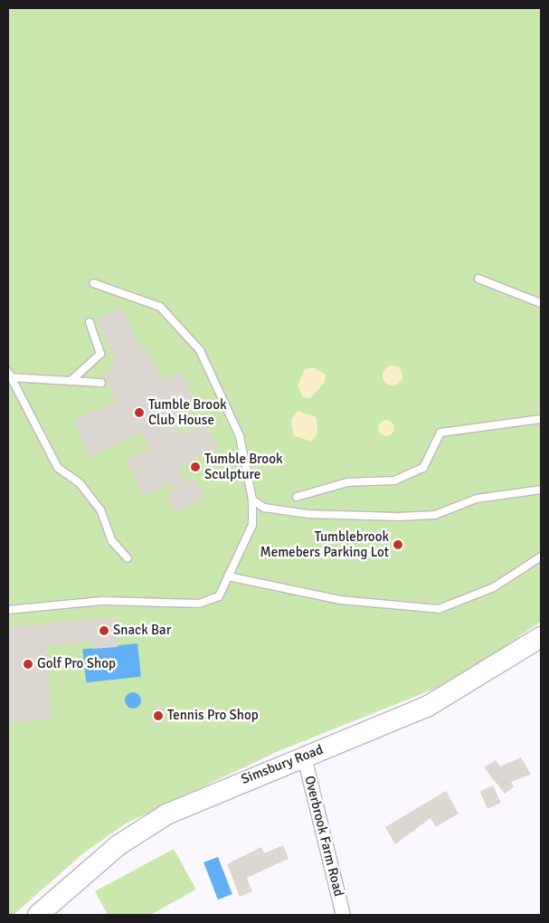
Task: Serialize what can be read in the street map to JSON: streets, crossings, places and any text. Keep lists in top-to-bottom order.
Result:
{
  "streets": {
    "main road": ["Simsbury Road"],
    "street": ["Overbrook Farm Road"]
  },
  "crossings": [
    ["Simsbury Road", "Overbrook Farm Road"]
  ],
  "places": [
    "Tumble Brook Club House",
    "Tumble Brook Sculpture",
    "Tumblebrook Memebers Parking Lot",
    "Snack Bar",
    "Golf Pro Shop",
    "Tennis Pro Shop"
  ]
}
